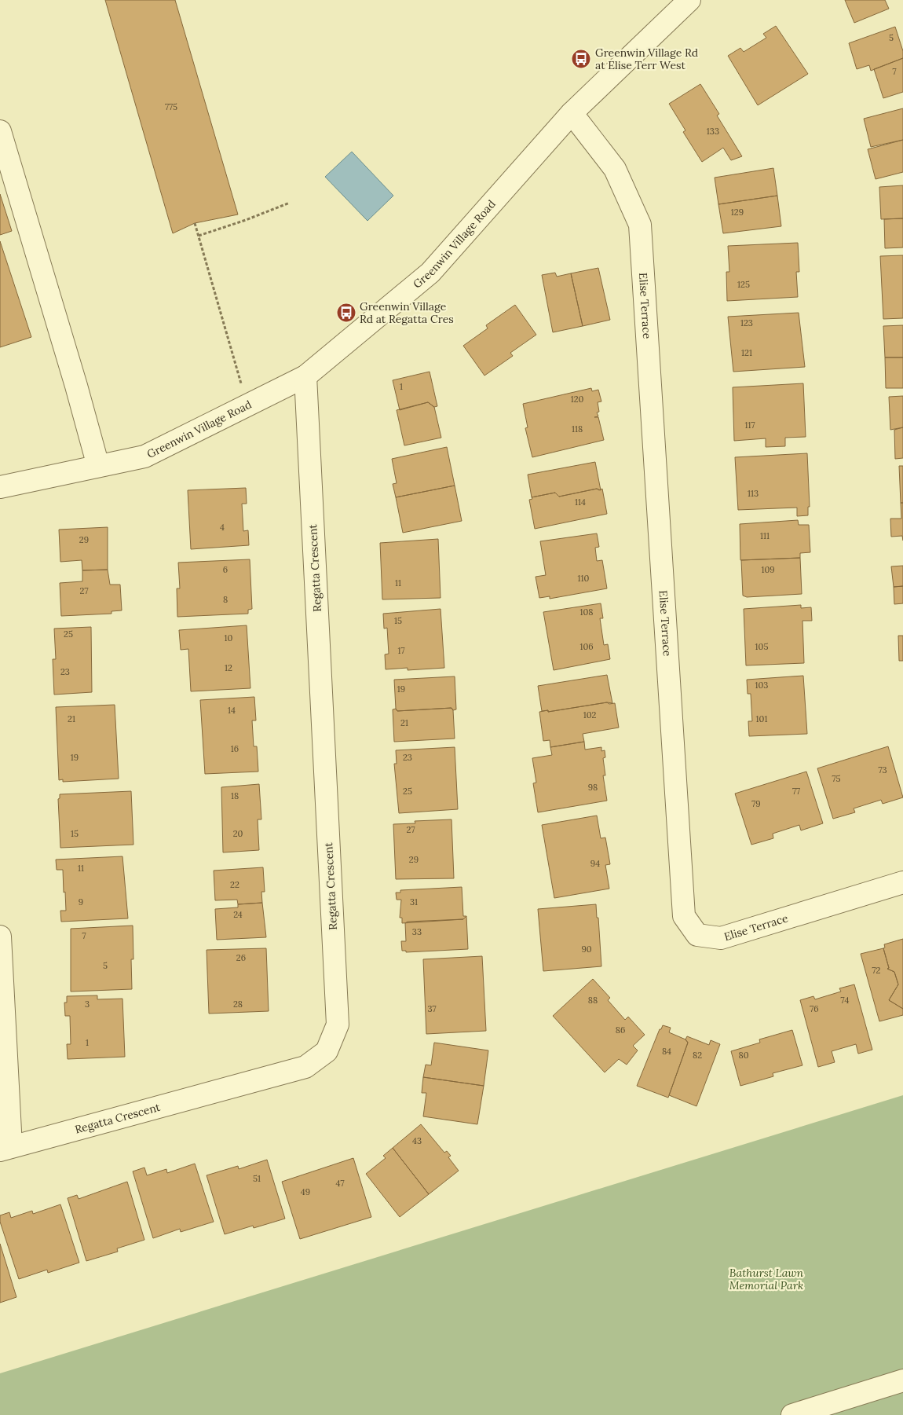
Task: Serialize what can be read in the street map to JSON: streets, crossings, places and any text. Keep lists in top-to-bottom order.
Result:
{
  "streets": {
    "street": ["Greenwin Village Road", "Elise Terrace", "Regatta Crescent"]
  },
  "crossings": [
    ["Greenwin Village Road", "Elise Terrace"],
    ["Greenwin Village Road", "Regatta Crescent"]
  ],
  "parks": ["Bathurst Lawn Memorial Park"],
  "places": {
    "bus stop": ["Greenwin Village Rd at Elise Terr West", "Greenwin Village Rd at Regatta Cres"]
  },
  "house_numbers": [
    "5",
    "7",
    "775",
    "133",
    "129",
    "125",
    "123",
    "121",
    "1",
    "120",
    "117",
    "118",
    "113",
    "114",
    "4",
    "111",
    "29",
    "6",
    "109",
    "110",
    "11",
    "27",
    "8",
    "108",
    "15",
    "25",
    "10",
    "106",
    "105",
    "17",
    "12",
    "23",
    "103",
    "19",
    "14",
    "102",
    "21",
    "101",
    "21",
    "16",
    "19",
    "23",
    "73",
    "75",
    "98",
    "25",
    "77",
    "18",
    "79",
    "27",
    "15",
    "20",
    "29",
    "94",
    "11",
    "22",
    "9",
    "31",
    "24",
    "33",
    "7",
    "90",
    "26",
    "5",
    "72",
    "88",
    "74",
    "3",
    "28",
    "37",
    "76",
    "86",
    "1",
    "84",
    "82",
    "80",
    "43",
    "51",
    "47",
    "49"
  ]
}
